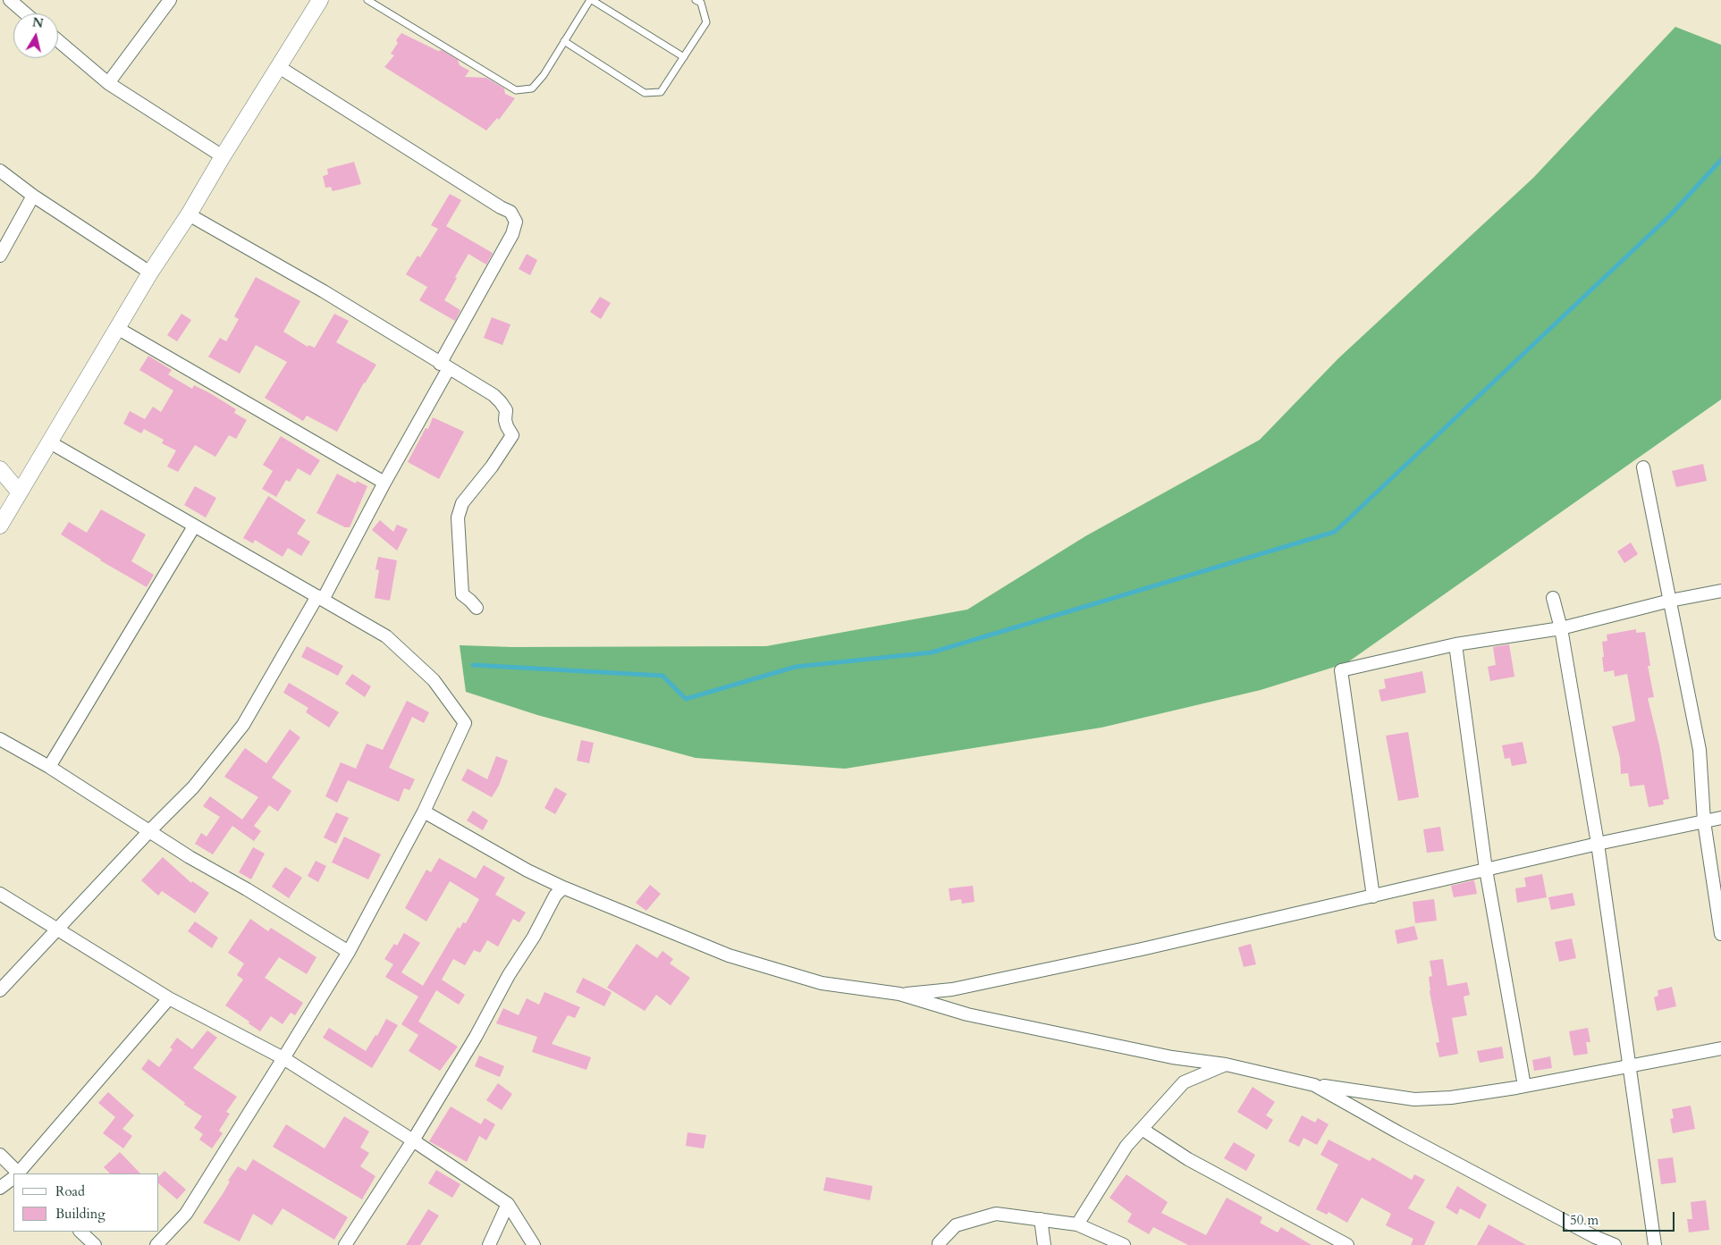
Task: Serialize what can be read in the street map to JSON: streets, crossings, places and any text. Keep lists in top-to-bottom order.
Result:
{
  "legend": ["Road", "Building"],
  "scale_bar": "50 m",
  "north": "top"
}
